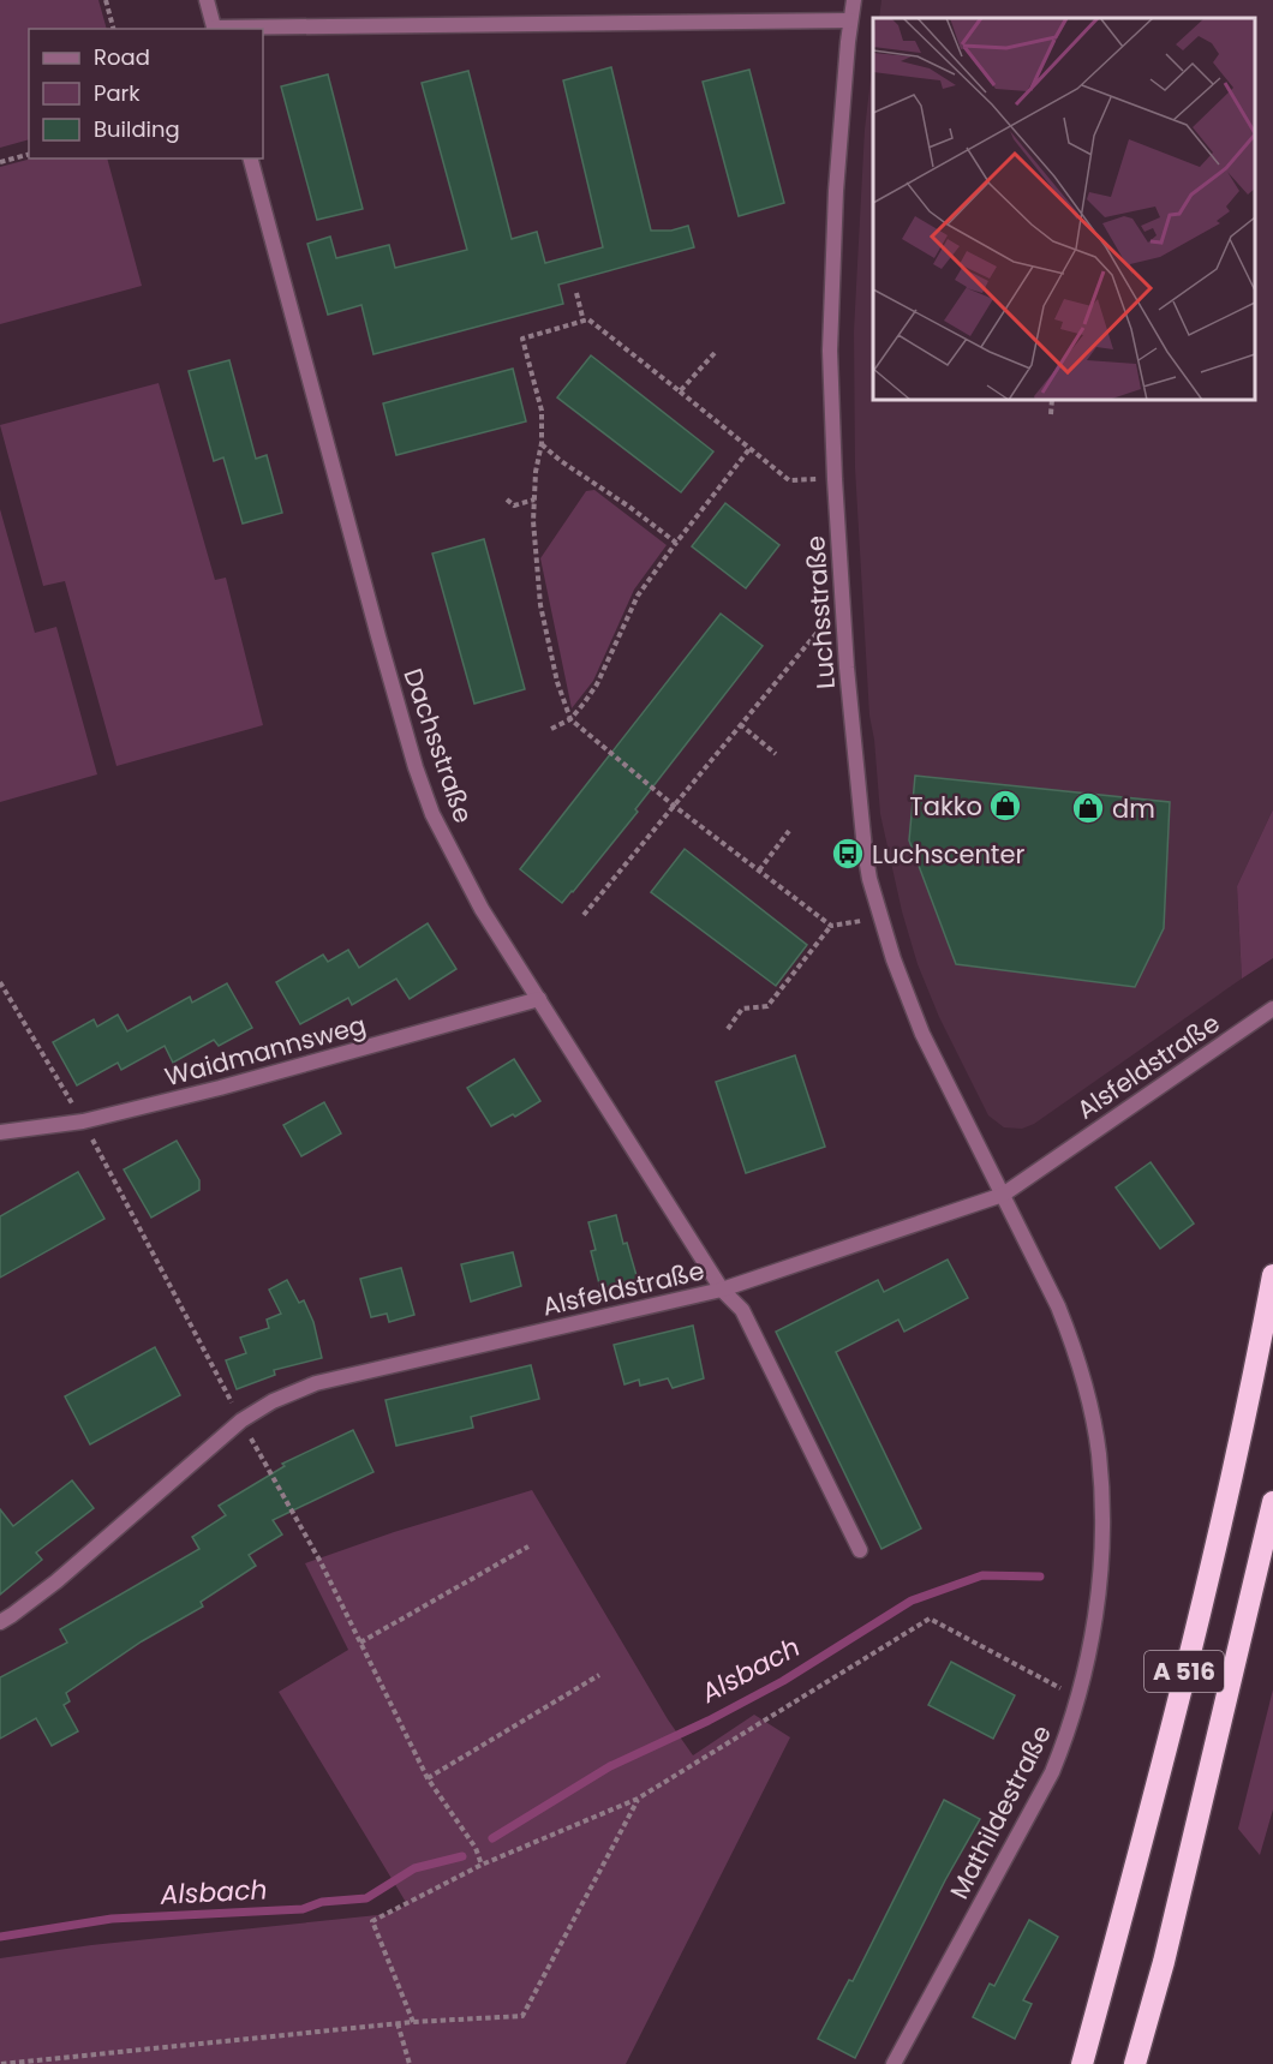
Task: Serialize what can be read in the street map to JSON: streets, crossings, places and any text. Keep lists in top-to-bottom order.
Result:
{
  "streets": {
    "highway": ["A 516"],
    "street": [
      "Luchsstraße",
      "Dachsstraße",
      "Waidmannsweg",
      "Alsfeldstraße",
      "Mathildestraße"
    ]
  },
  "crossings": [
    ["Luchsstraße", "Alsfeldstraße"],
    ["Luchsstraße", "Mathildestraße"],
    ["Dachsstraße", "Waidmannsweg"],
    ["Dachsstraße", "Alsfeldstraße"],
    ["Alsfeldstraße", "Mathildestraße"]
  ],
  "water": ["Alsbach"],
  "places": {
    "shop": ["Takko", "dm"],
    "bus stop": ["Luchscenter"]
  },
  "legend": ["Road", "Park", "Building"]
}
